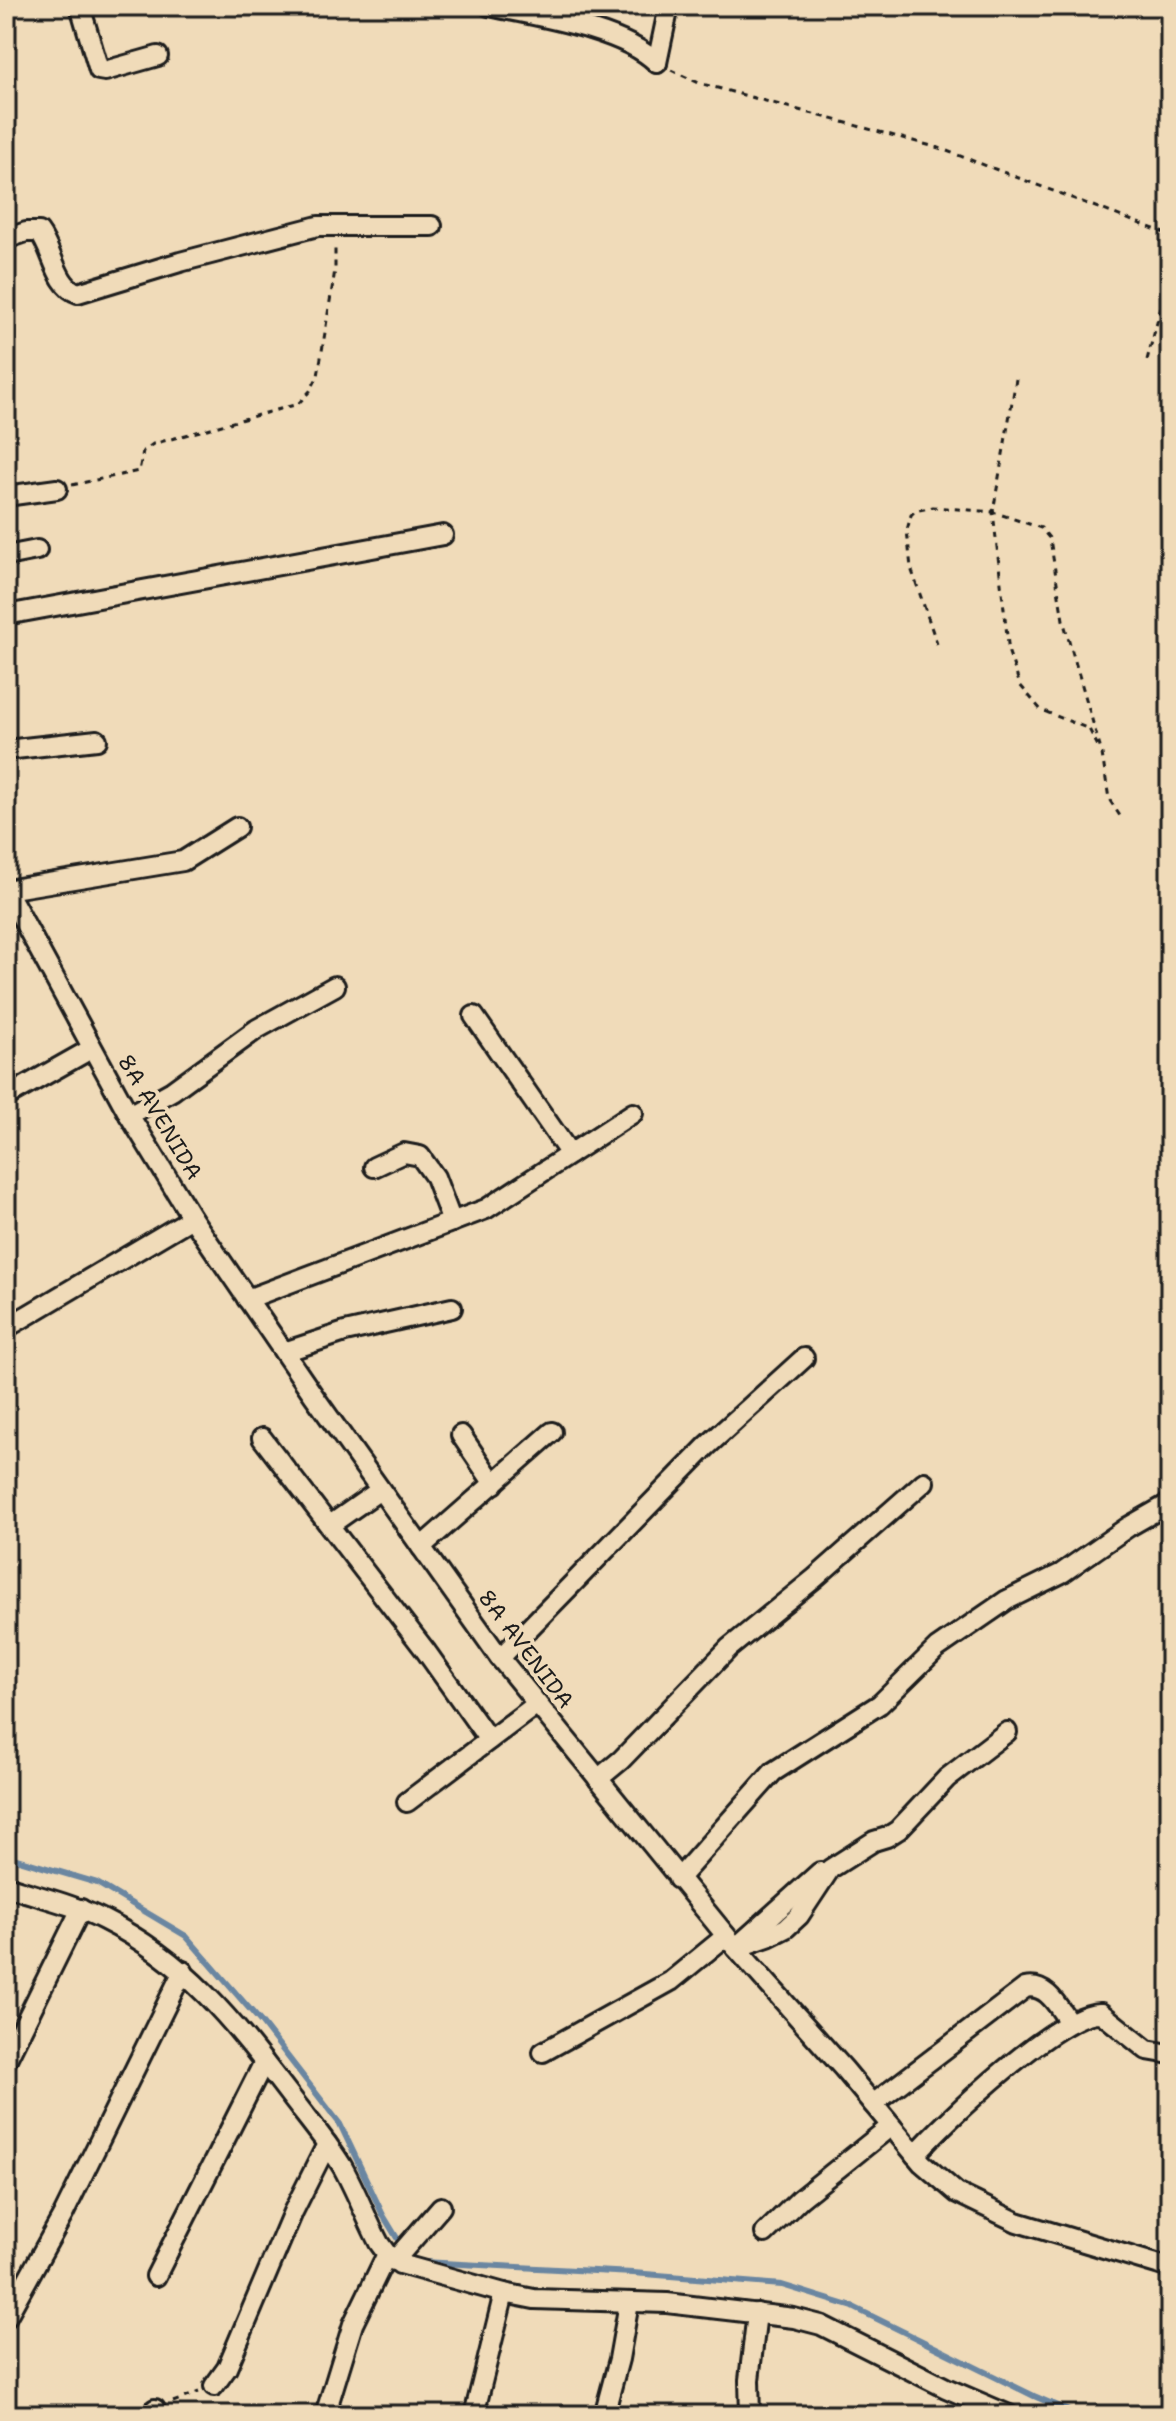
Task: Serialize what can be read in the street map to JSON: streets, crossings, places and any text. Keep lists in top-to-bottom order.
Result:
{
  "streets": {
    "street": ["8A AVENIDA"]
  }
}
